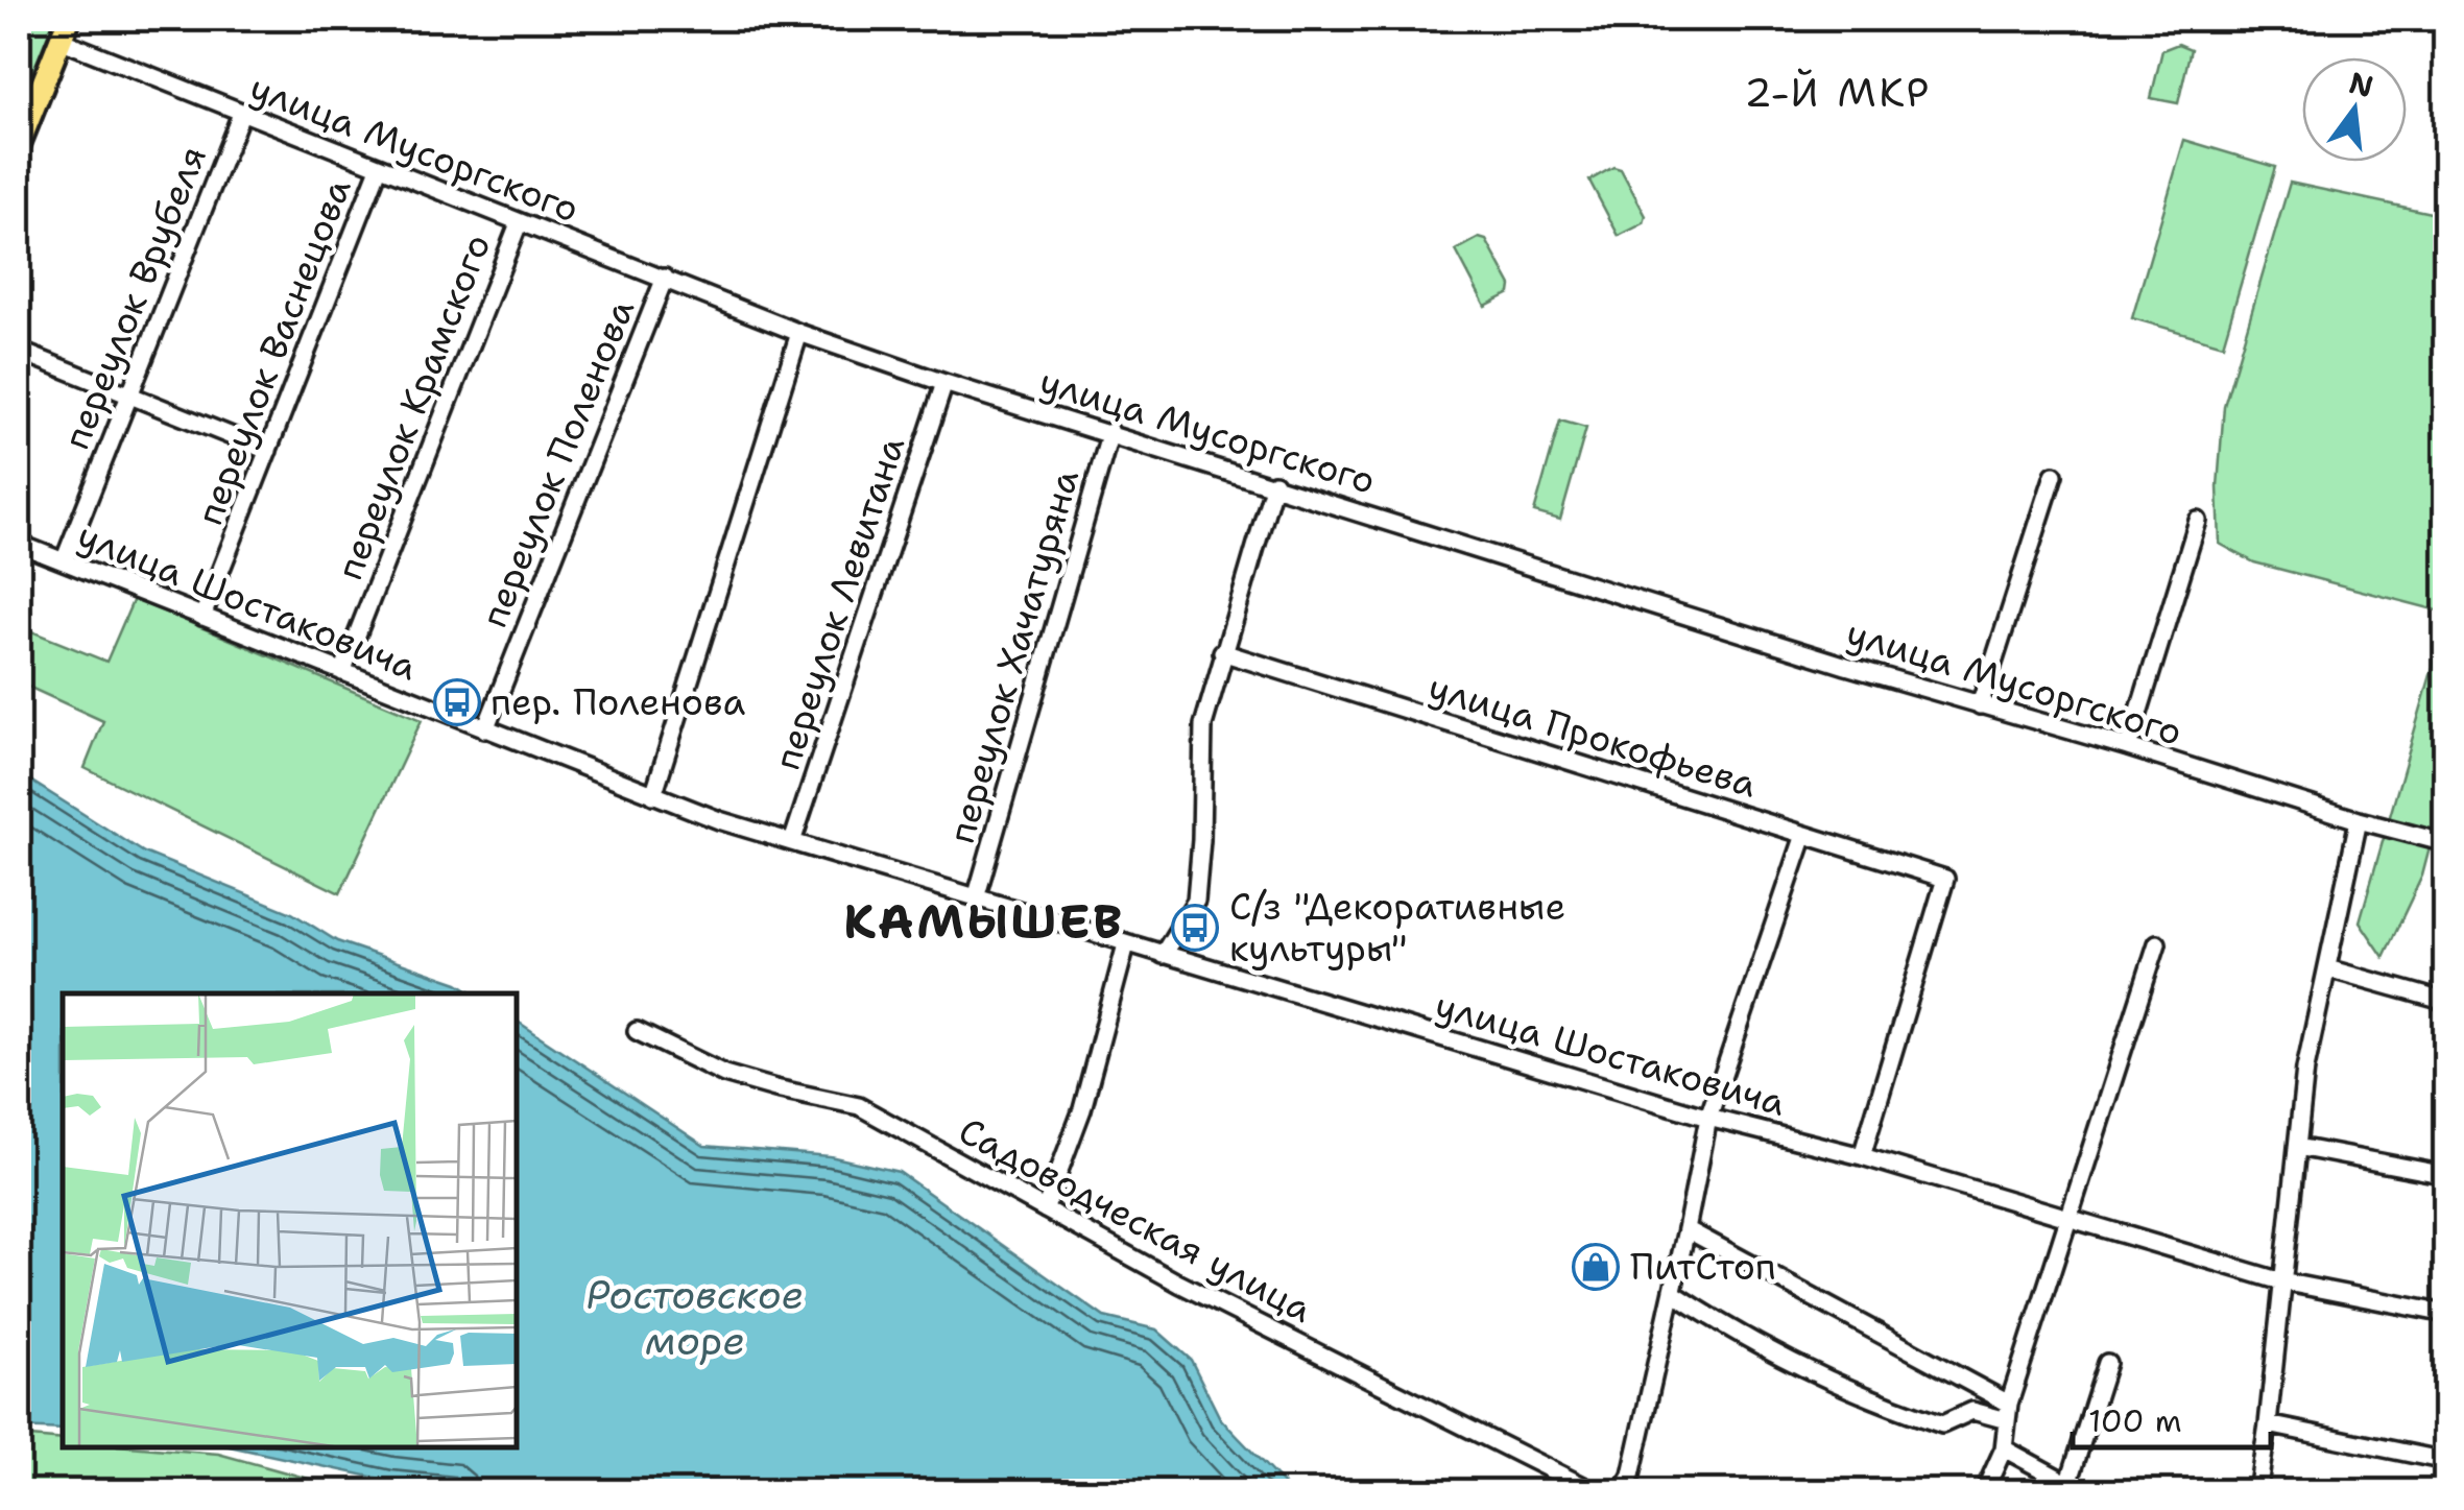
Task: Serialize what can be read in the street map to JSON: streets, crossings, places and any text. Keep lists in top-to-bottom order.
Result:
{
  "streets": {
    "street": [
      "улица Мусоргского",
      "переулок Врубеля",
      "переулок Васнецова",
      "переулок Крамского",
      "переулок Поленова",
      "улица Шостаковича",
      "переулок Левитана",
      "переулок Хачатуряна",
      "улица Прокофьева",
      "Садоводческая улица"
    ]
  },
  "crossings": [
    ["улица Мусоргского", "переулок Врубеля"],
    ["улица Мусоргского", "переулок Васнецова"],
    ["улица Мусоргского", "переулок Крамского"],
    ["улица Мусоргского", "переулок Поленова"],
    ["улица Мусоргского", "переулок Левитана"],
    ["улица Мусоргского", "переулок Хачатуряна"],
    ["переулок Врубеля", "улица Шостаковича"],
    ["переулок Васнецова", "улица Шостаковича"],
    ["переулок Крамского", "улица Шостаковича"],
    ["переулок Поленова", "улица Шостаковича"],
    ["улица Шостаковича", "переулок Левитана"],
    ["улица Шостаковича", "переулок Хачатуряна"],
    ["улица Шостаковича", "улица Прокофьева"]
  ],
  "districts": ["2-Й МКР", "КАМЫШЕВ"],
  "water": ["Ростовское море"],
  "places": {
    "bus stop": ["пер. Поленова", "С/з \"Декоративные культуры\""],
    "shop": ["ПитСтоп"]
  },
  "scale_bar": "100 m",
  "north": "top"
}
